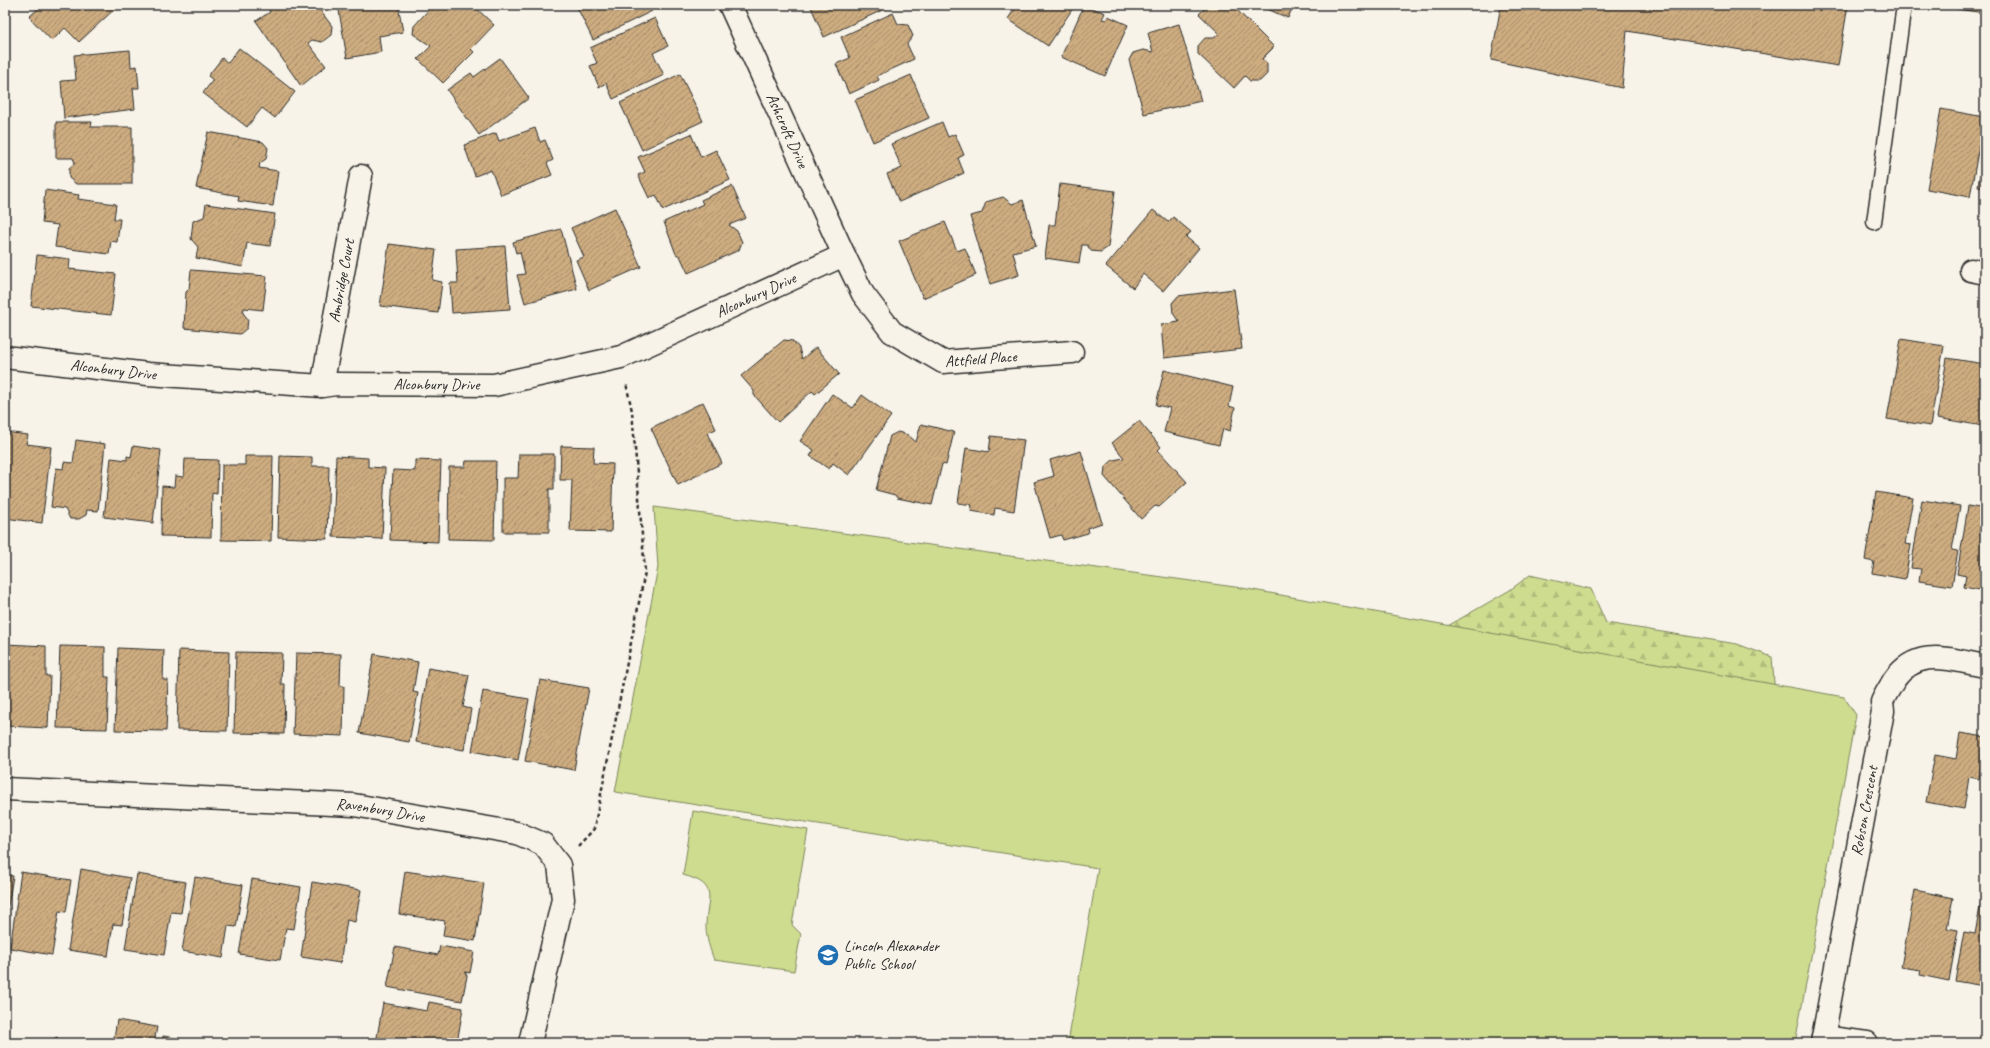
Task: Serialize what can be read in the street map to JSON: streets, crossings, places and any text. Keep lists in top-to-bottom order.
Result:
{
  "streets": {
    "street": [
      "Ashcroft Drive",
      "Ambridge Court",
      "Alconbury Drive",
      "Attfield Place",
      "Robson Crescent",
      "Ravenbury Drive"
    ]
  },
  "crossings": [
    ["Ashcroft Drive", "Alconbury Drive"],
    ["Ashcroft Drive", "Attfield Place"],
    ["Ambridge Court", "Alconbury Drive"],
    ["Alconbury Drive", "Attfield Place"]
  ],
  "places": {
    "school or university": ["Lincoln Alexander Public School"]
  }
}
